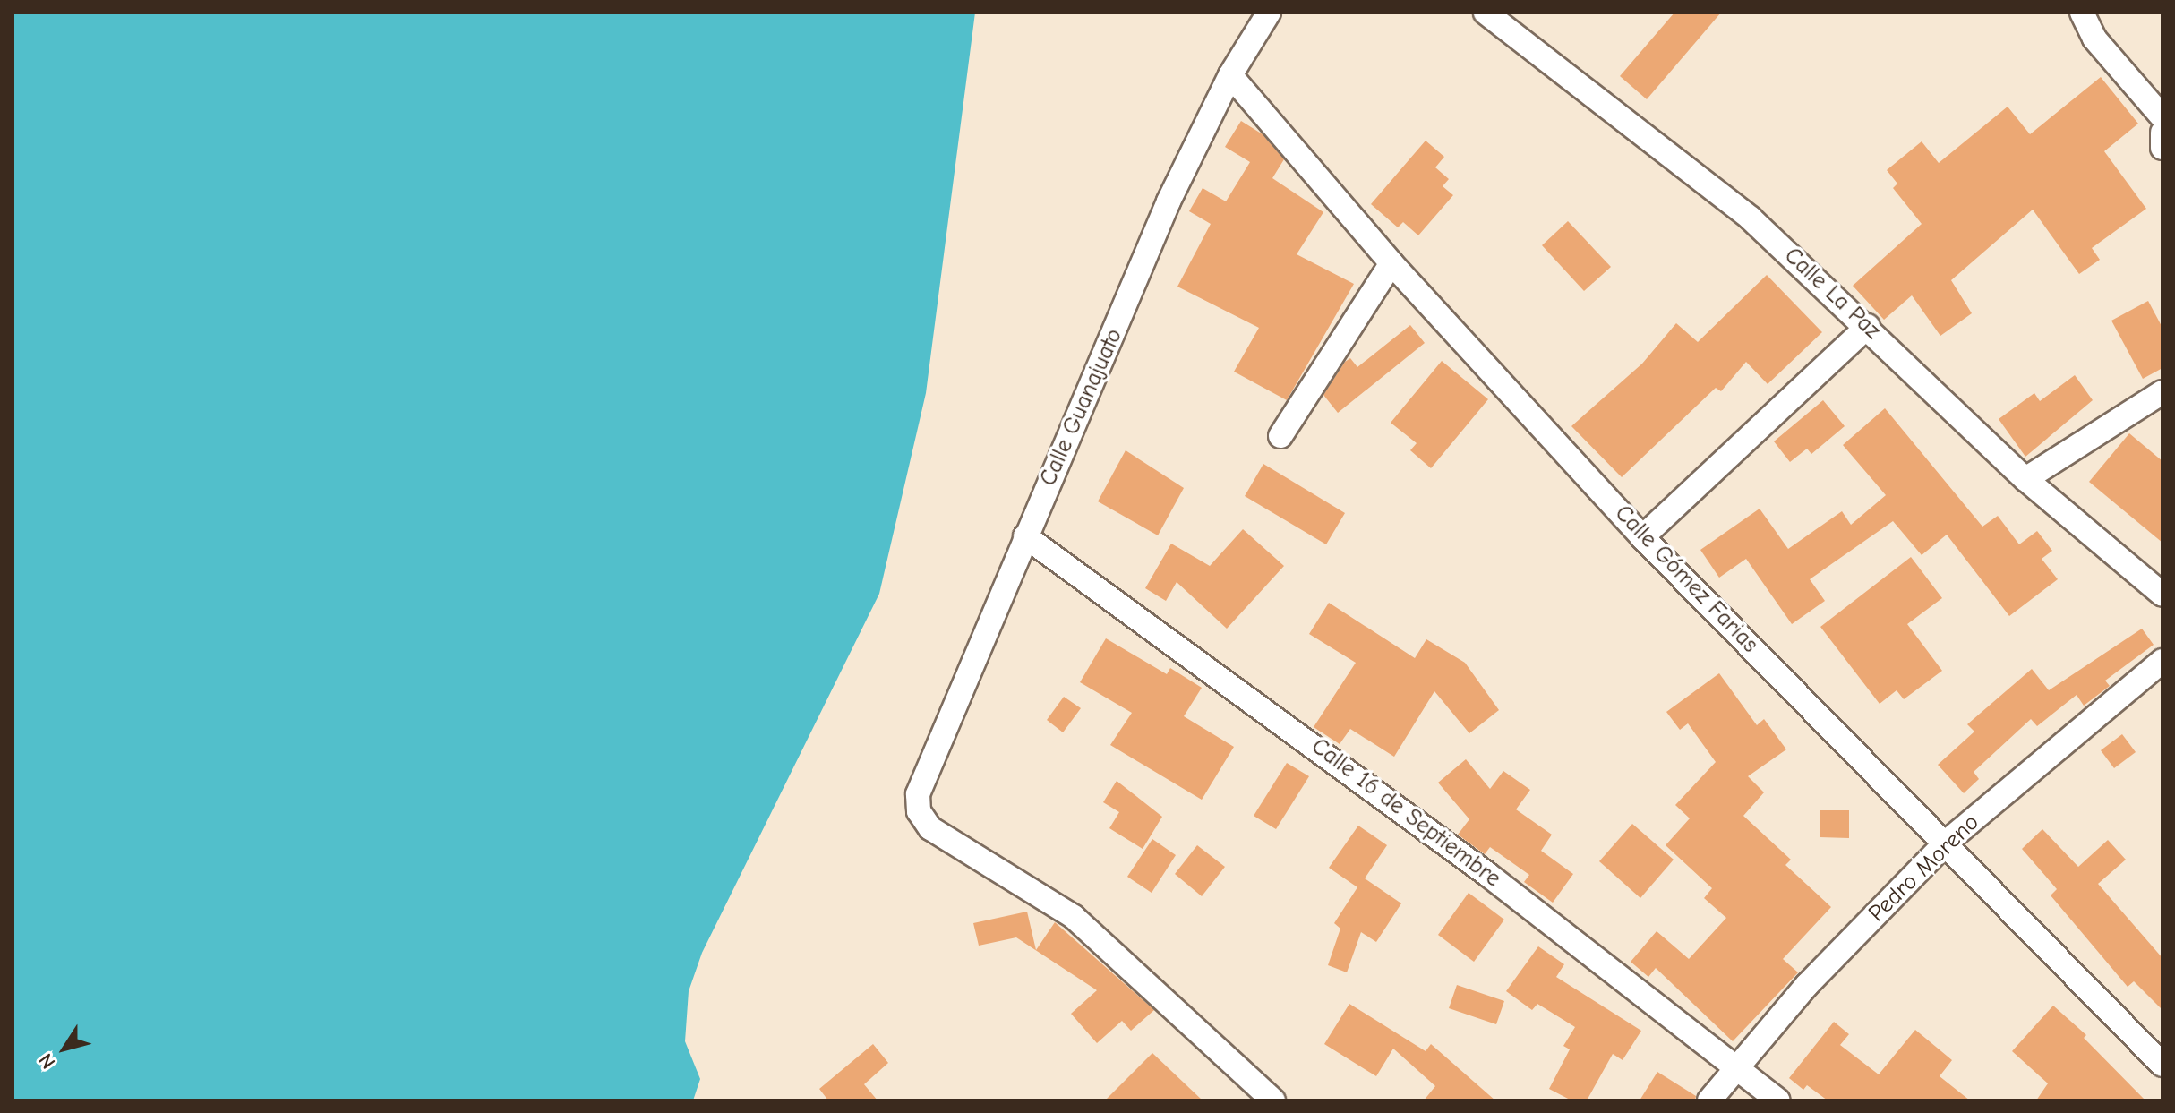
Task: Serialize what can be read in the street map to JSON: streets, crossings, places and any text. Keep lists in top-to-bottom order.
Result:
{
  "streets": {
    "street": [
      "Calle La Paz",
      "Calle Guanajuato",
      "Calle Gómez Farias",
      "Calle 16 de Septiembre",
      "Pedro Moreno"
    ]
  },
  "crossings": [
    ["Calle Guanajuato", "Calle Gómez Farias"],
    ["Calle Guanajuato", "Calle 16 de Septiembre"],
    ["Calle Gómez Farias", "Pedro Moreno"],
    ["Calle 16 de Septiembre", "Pedro Moreno"]
  ],
  "north": "bottom left"
}
